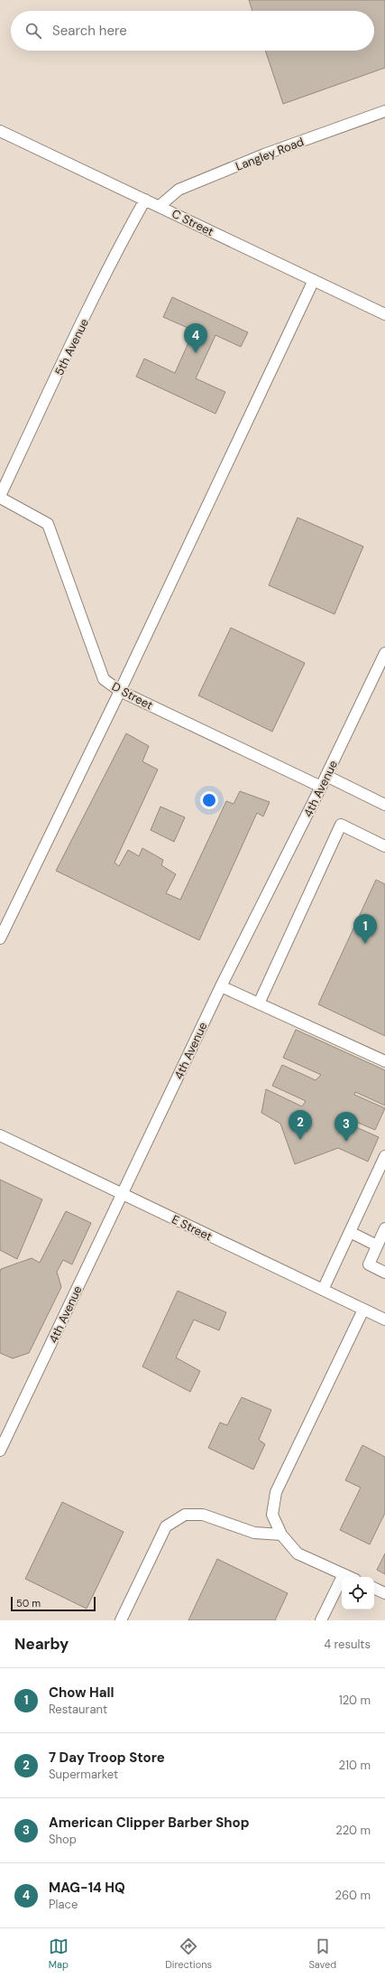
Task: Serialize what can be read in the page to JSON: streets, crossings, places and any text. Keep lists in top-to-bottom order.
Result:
{
  "streets": {
    "street": [
      "Langley Road",
      "C Street",
      "5th Avenue",
      "D Street",
      "4th Avenue",
      "E Street"
    ]
  },
  "crossings": [
    ["Langley Road", "C Street"],
    ["C Street", "5th Avenue"],
    ["5th Avenue", "D Street"],
    ["D Street", "4th Avenue"],
    ["4th Avenue", "E Street"]
  ],
  "scale_bar": "50 m",
  "page": {
    "search": "Search here",
    "pins": [
      "4",
      "1",
      "2",
      "3"
    ],
    "scale": "50 m",
    "heading": ["Nearby", "4 results"],
    "list": [
      {
        "mark": "1",
        "name": "Chow Hall",
        "note": "Restaurant",
        "value": "120 m"
      },
      {
        "mark": "2",
        "name": "7 Day Troop Store",
        "note": "Supermarket",
        "value": "210 m"
      },
      {
        "mark": "3",
        "name": "American Clipper Barber Shop",
        "note": "Shop",
        "value": "220 m"
      },
      {
        "mark": "4",
        "name": "MAG-14 HQ",
        "note": "Place",
        "value": "260 m"
      }
    ],
    "nav": ["Map", "Directions", "Saved"]
  }
}
